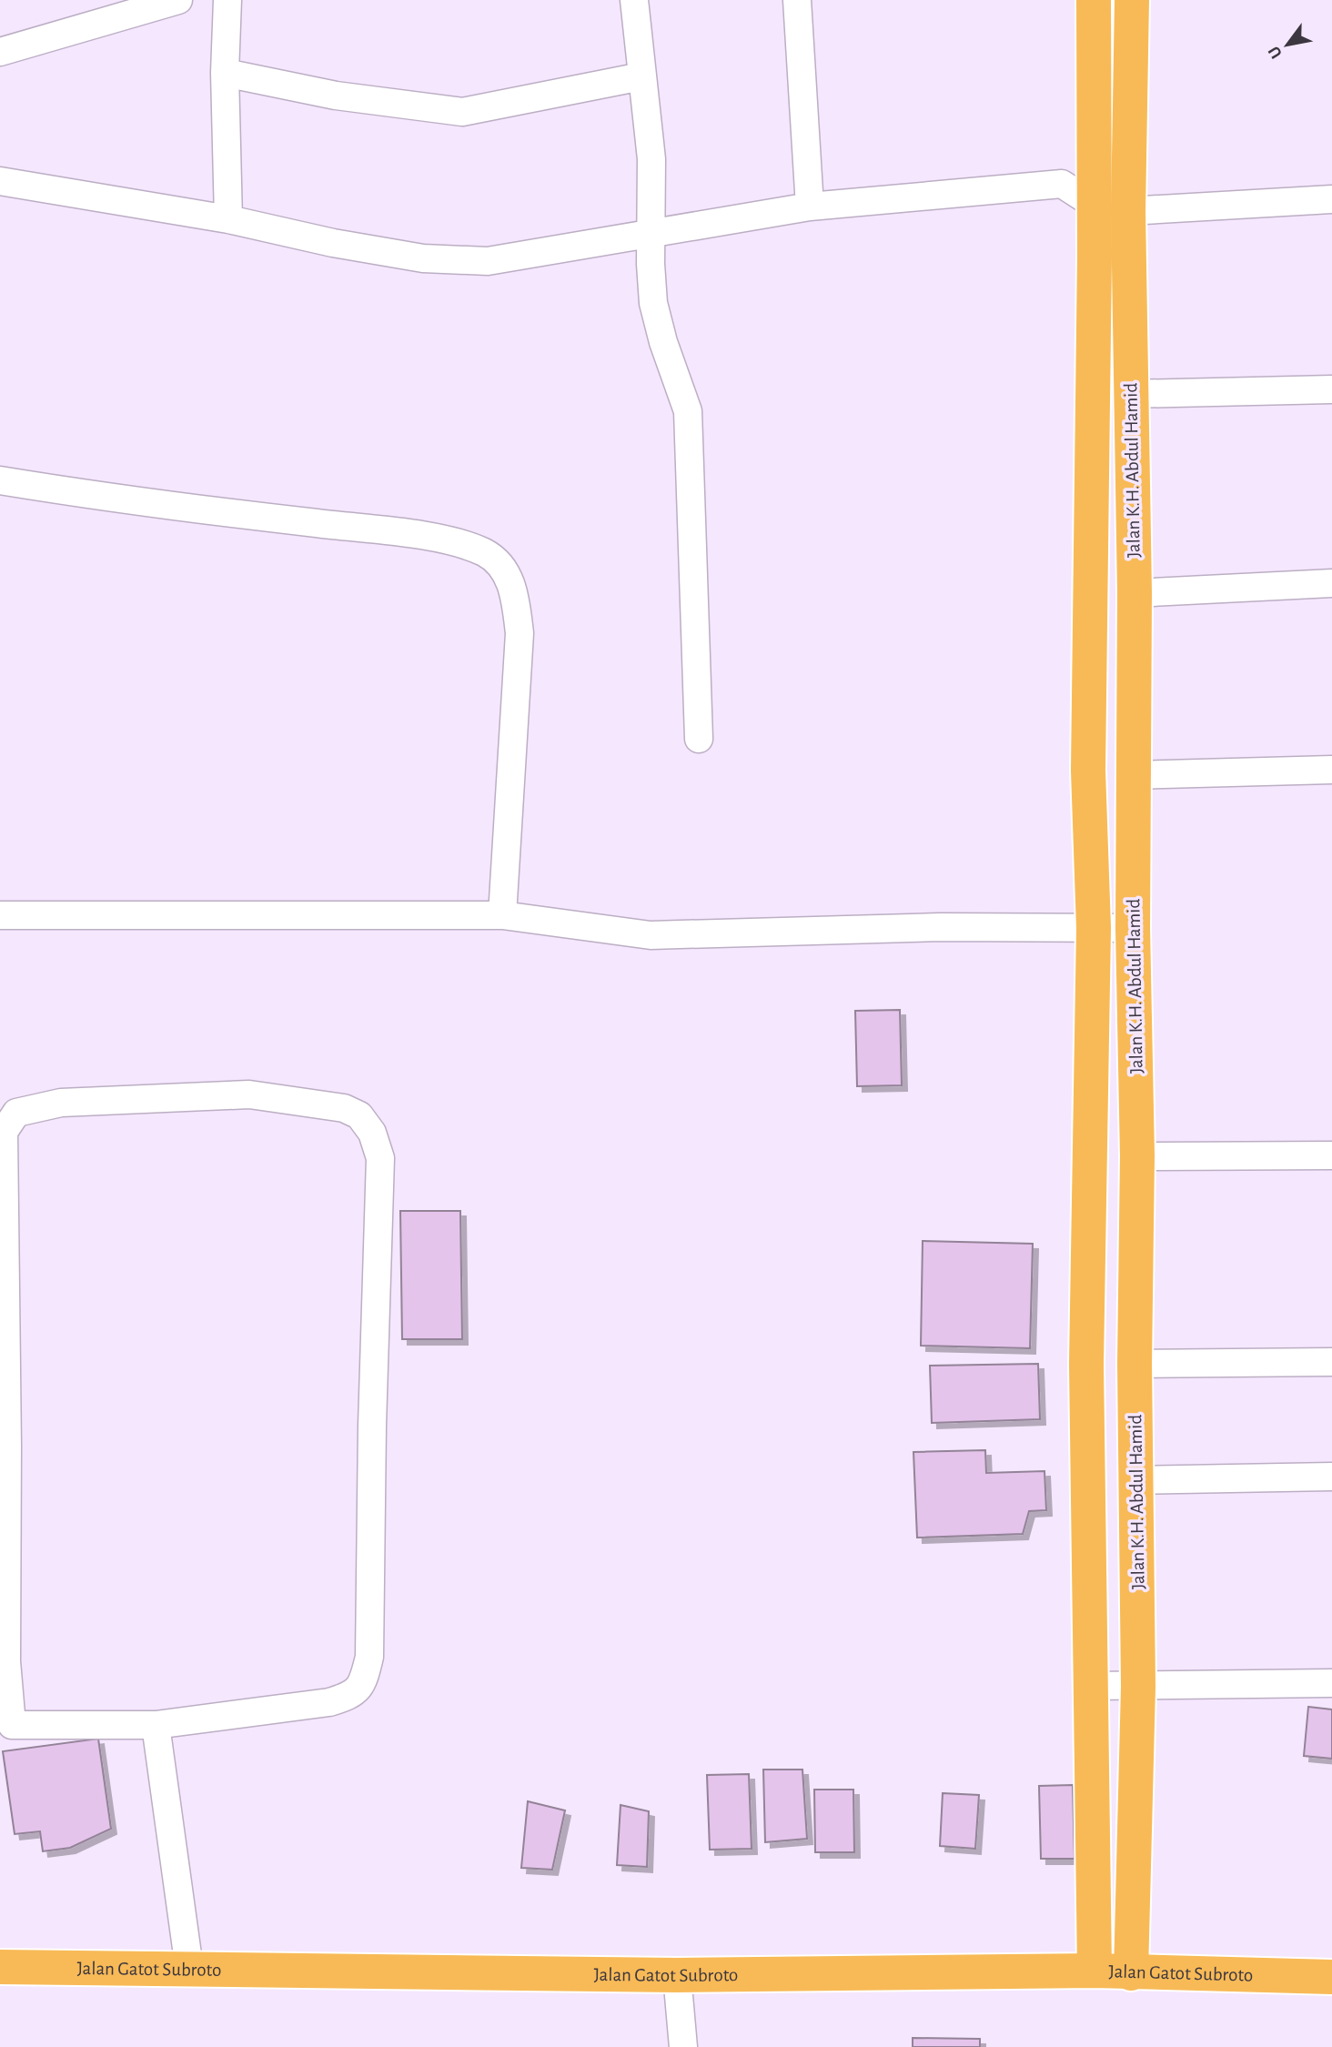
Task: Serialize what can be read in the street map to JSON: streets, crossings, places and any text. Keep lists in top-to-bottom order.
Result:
{
  "streets": {
    "highway": ["Jalan K.H. Abdul Hamid", "Jalan Gatot Subroto"]
  },
  "crossings": [
    ["Jalan K.H. Abdul Hamid", "Jalan Gatot Subroto"]
  ],
  "north": "bottom left"
}
